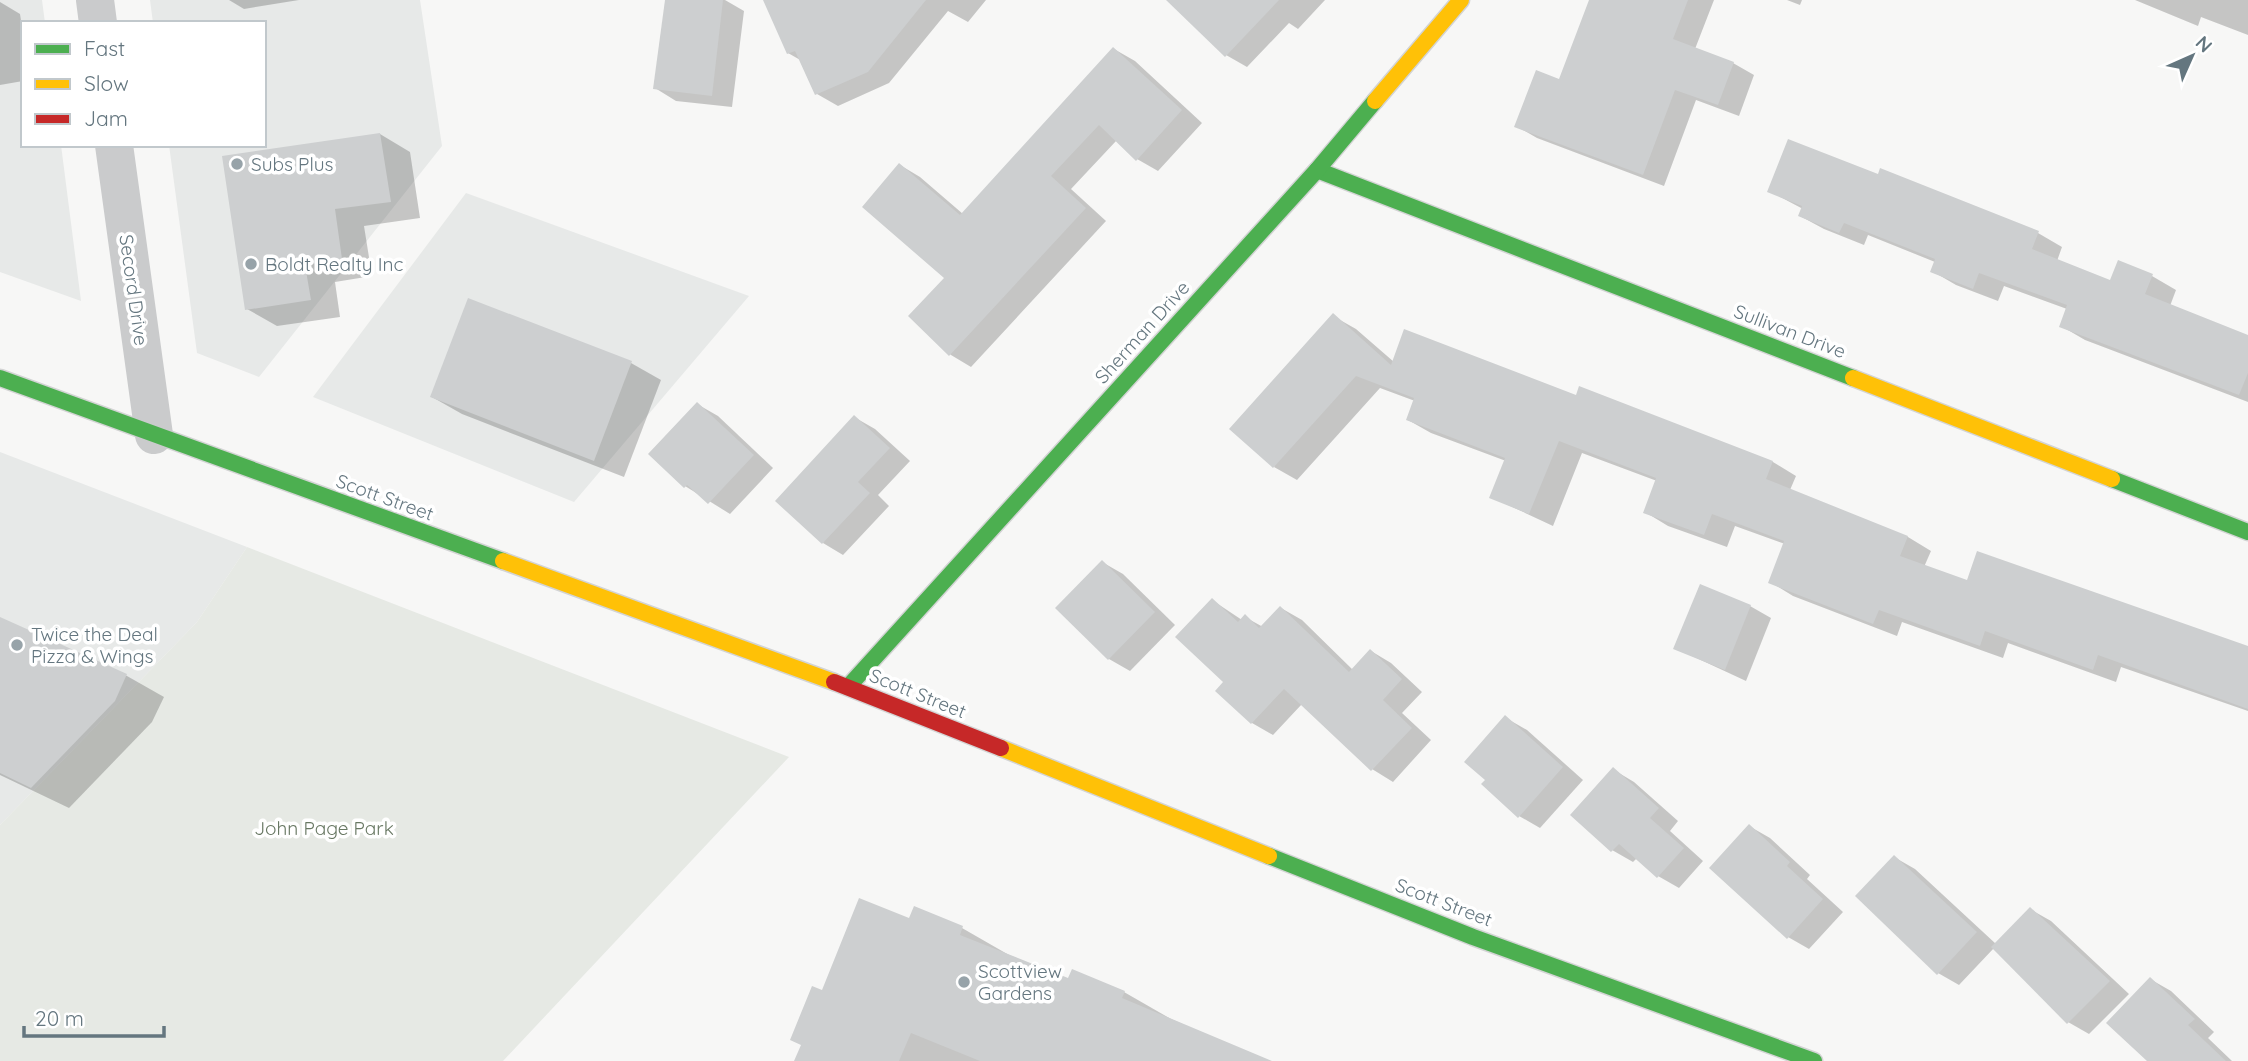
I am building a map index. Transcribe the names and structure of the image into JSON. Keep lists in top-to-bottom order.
{
  "streets": {
    "main road": ["Sullivan Drive", "Sherman Drive", "Scott Street"],
    "street": ["Secord Drive"]
  },
  "crossings": [
    ["Secord Drive", "Scott Street"],
    ["Sullivan Drive", "Sherman Drive"],
    ["Sherman Drive", "Scott Street"]
  ],
  "parks": ["John Page Park"],
  "places": [
    "Subs Plus",
    "Boldt Realty Inc",
    "Twice the Deal Pizza & Wings",
    "Scottview Gardens"
  ],
  "legend": ["Fast", "Slow", "Jam"],
  "scale_bar": "20 m",
  "north": "top right"
}
